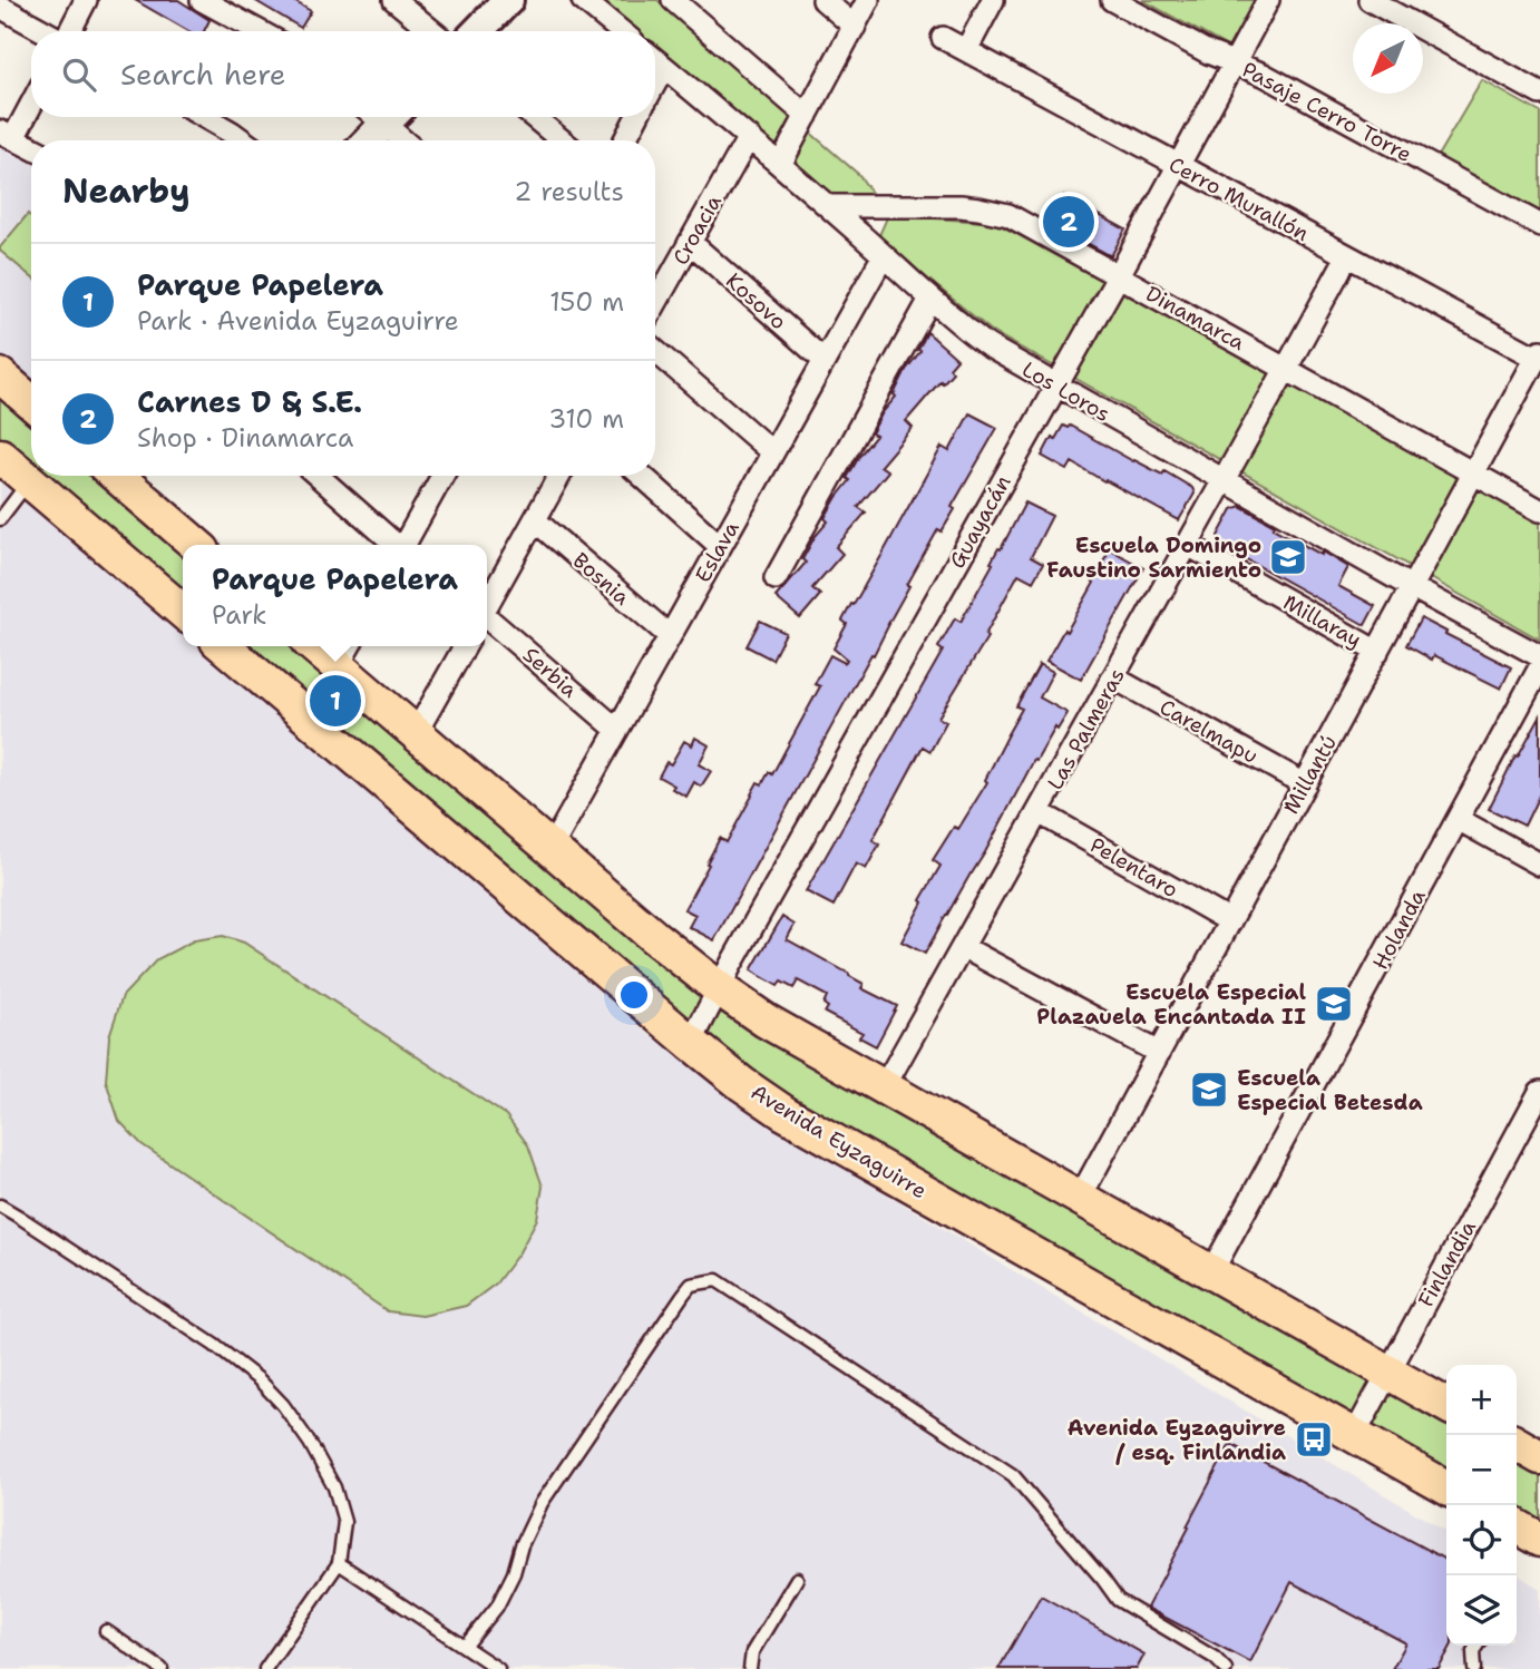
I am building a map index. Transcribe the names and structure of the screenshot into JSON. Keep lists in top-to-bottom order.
{
  "streets": {
    "main road": ["Avenida Eyzaguirre"],
    "street": [
      "Pasaje Cerro Torre",
      "Cerro Murallón",
      "Croacia",
      "Kosovo",
      "Dinamarca",
      "Los Loros",
      "Guayacán",
      "Eslava",
      "Bosnia",
      "Millaray",
      "Serbia",
      "Las Palmeras",
      "Carelmapu",
      "Millantú",
      "Pelentaro",
      "Holanda",
      "Finlandia"
    ]
  },
  "crossings": [
    ["Pasaje Cerro Torre", "Guayacán"],
    ["Cerro Murallón", "Guayacán"],
    ["Cerro Murallón", "Las Palmeras"],
    ["Cerro Murallón", "Millantú"],
    ["Croacia", "Kosovo"],
    ["Croacia", "Los Loros"],
    ["Kosovo", "Eslava"],
    ["Dinamarca", "Los Loros"],
    ["Dinamarca", "Guayacán"],
    ["Dinamarca", "Las Palmeras"],
    ["Dinamarca", "Millantú"],
    ["Los Loros", "Guayacán"],
    ["Los Loros", "Eslava"],
    ["Los Loros", "Las Palmeras"],
    ["Los Loros", "Millantú"],
    ["Guayacán", "Avenida Eyzaguirre"],
    ["Eslava", "Bosnia"],
    ["Eslava", "Serbia"],
    ["Millaray", "Las Palmeras"],
    ["Millaray", "Millantú"],
    ["Las Palmeras", "Carelmapu"],
    ["Las Palmeras", "Pelentaro"],
    ["Carelmapu", "Millantú"],
    ["Millantú", "Pelentaro"],
    ["Avenida Eyzaguirre", "Finlandia"]
  ],
  "places": {
    "school or university": ["Escuela Domingo Faustino Sarmiento", "Escuela Especial Plazauela Encantada II", "Escuela Especial Betesda"],
    "bus stop": ["Avenida Eyzaguirre / esq. Finlandia"]
  },
  "north": "bottom left",
  "page": {
    "search": "Search here",
    "heading": ["Nearby", "2 results"],
    "pins": ["2", "1"],
    "list": [
      {
        "mark": "1",
        "name": "Parque Papelera",
        "note": "Park · Avenida Eyzaguirre",
        "value": "150 m"
      },
      {
        "mark": "2",
        "name": "Carnes D & S.E.",
        "note": "Shop · Dinamarca",
        "value": "310 m"
      }
    ],
    "popup": ["Parque Papelera", "Park"],
    "map_buttons": ["+", "−"]
  }
}
